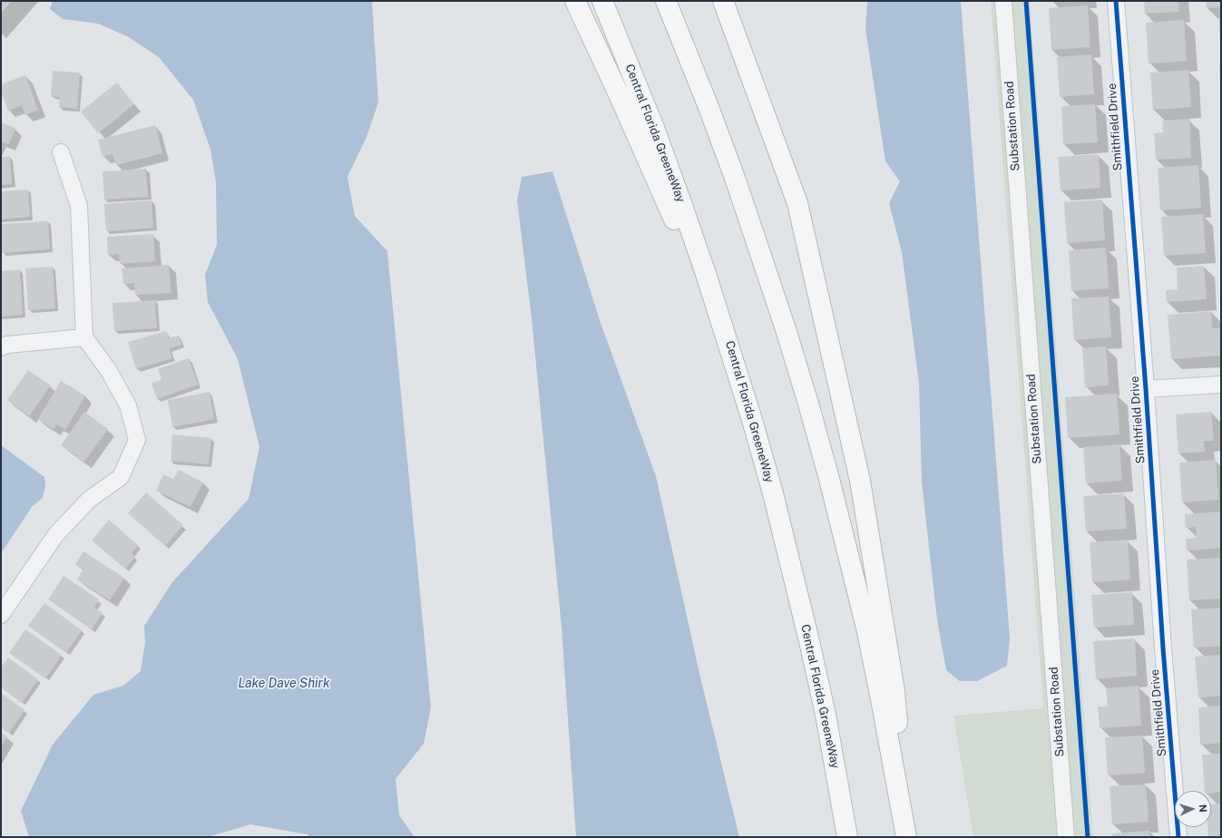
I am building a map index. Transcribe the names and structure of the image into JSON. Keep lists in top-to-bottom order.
{
  "streets": {
    "highway": ["Central Florida GreeneWay"],
    "street": ["Substation Road", "Smithfield Drive"]
  },
  "water": ["Lake Dave Shirk"],
  "north": "right"
}
